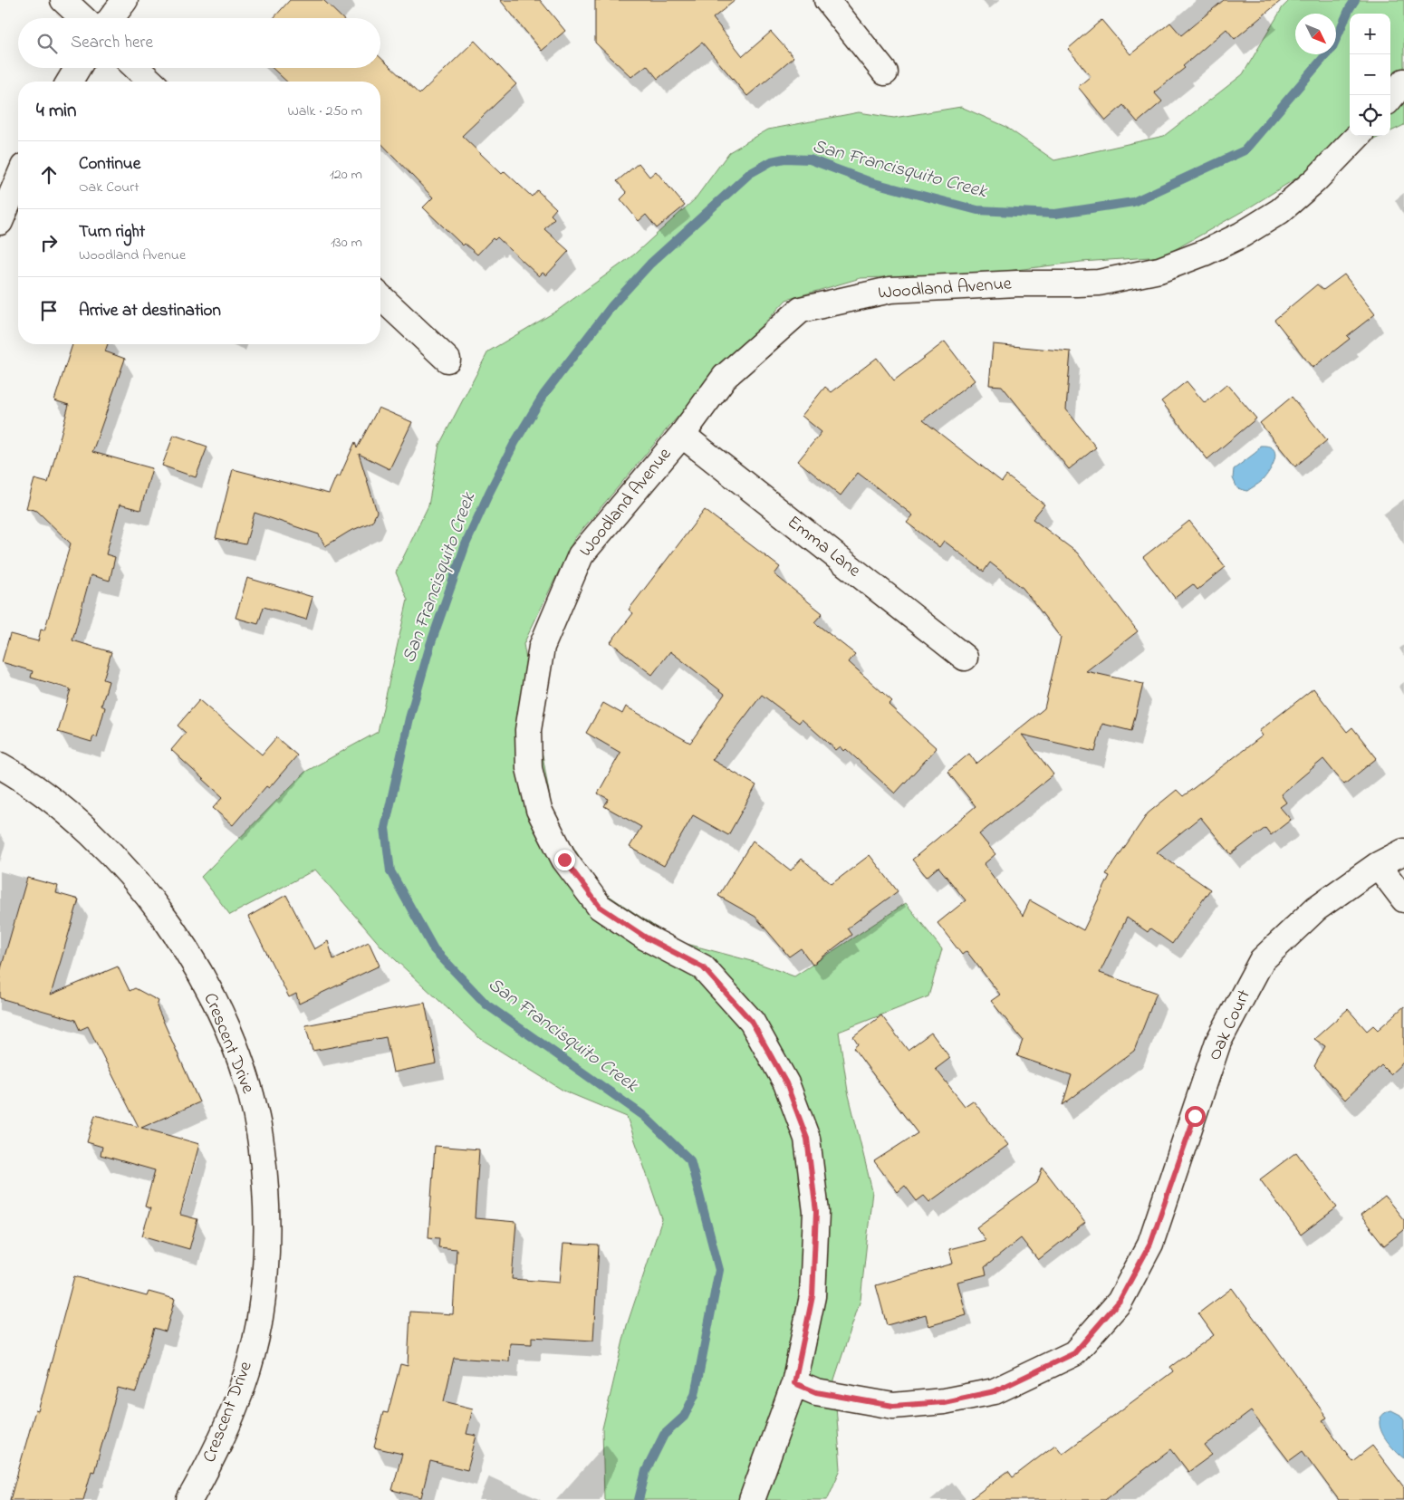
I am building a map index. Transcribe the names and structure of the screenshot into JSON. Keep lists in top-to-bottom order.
{
  "streets": {
    "street": [
      "Woodland Avenue",
      "Emma Lane",
      "Oak Court",
      "Crescent Drive"
    ]
  },
  "crossings": [
    ["Woodland Avenue", "Emma Lane"],
    ["Woodland Avenue", "Oak Court"]
  ],
  "water": ["San Francisquito Creek"],
  "north": "bottom right",
  "page": {
    "map_buttons": ["+", "−"],
    "search": "Search here",
    "heading": ["4 min", "Walk · 250 m"],
    "list": [
      ["Continue", "Oak Court", "120 m"],
      ["Turn right", "Woodland Avenue", "130 m"],
      "Arrive at destination"
    ]
  }
}
